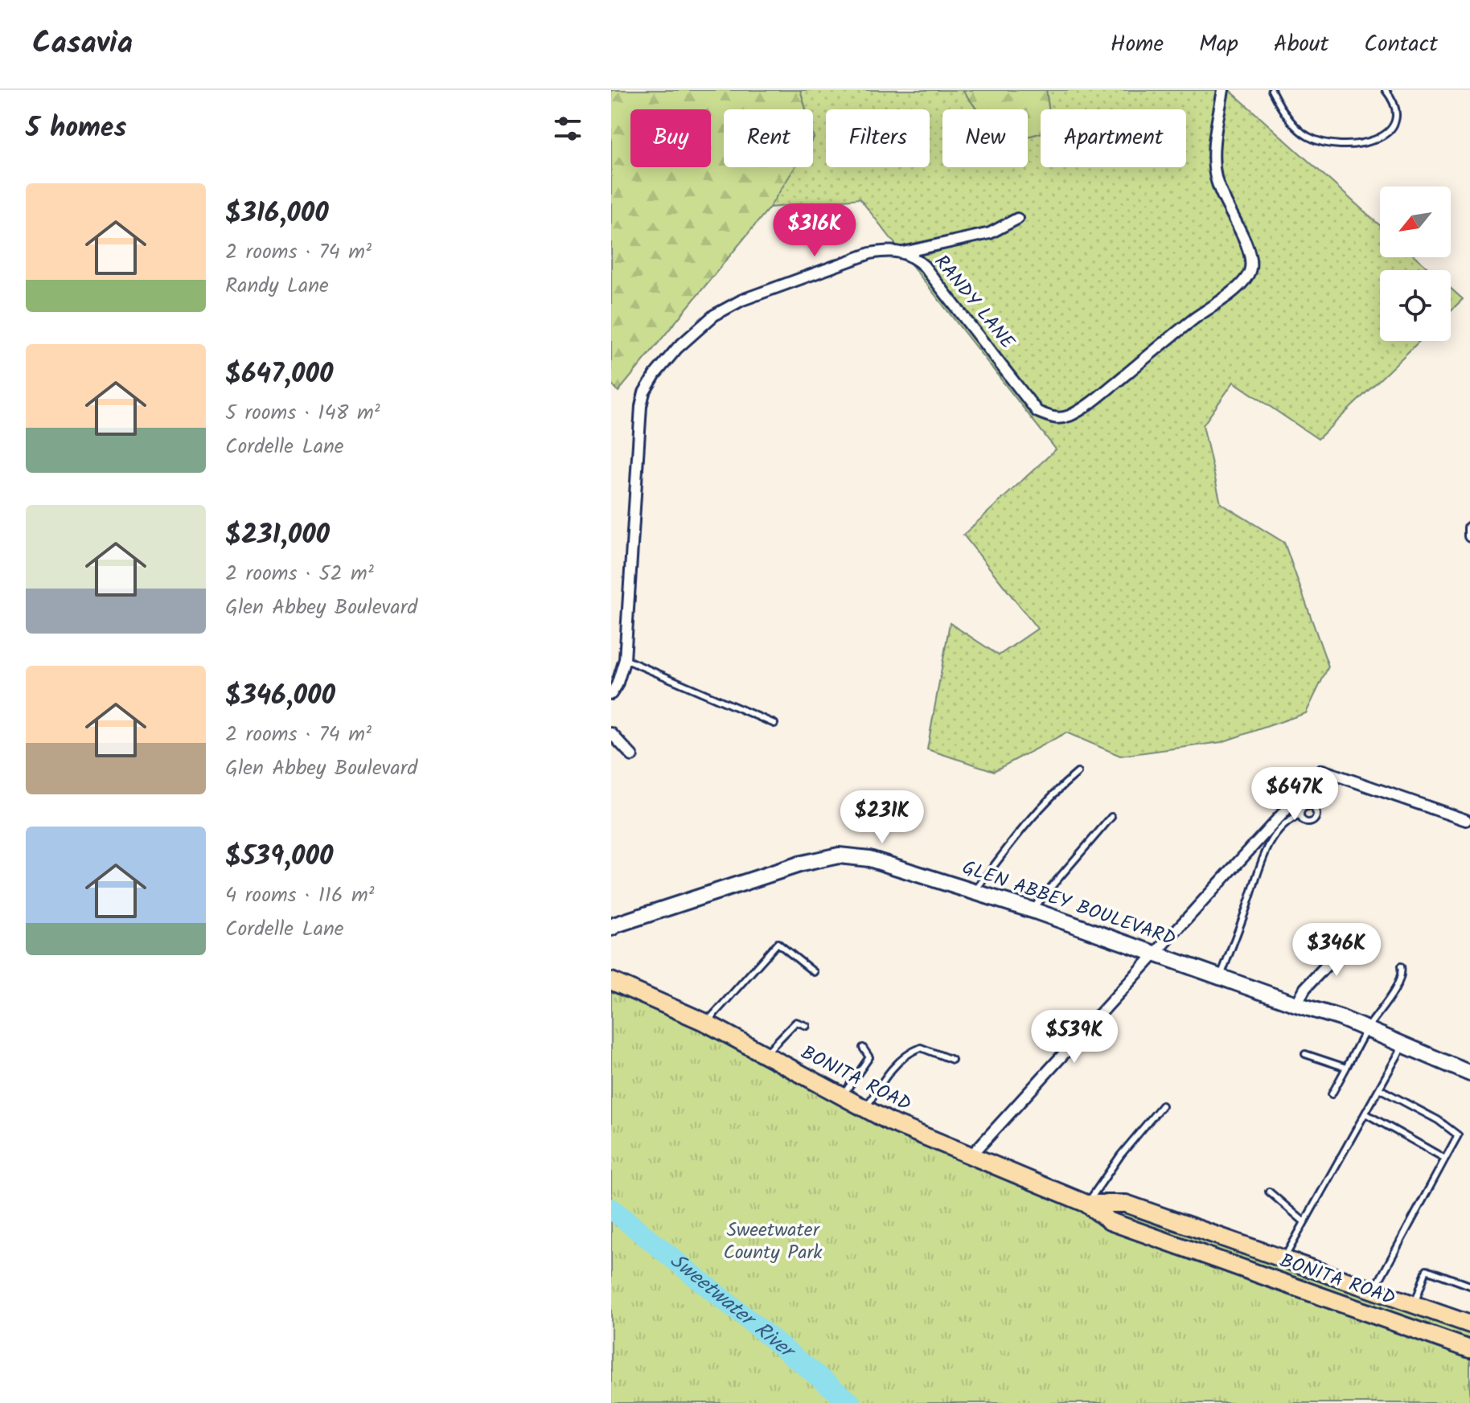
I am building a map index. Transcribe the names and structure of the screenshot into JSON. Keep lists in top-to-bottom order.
{
  "streets": {
    "main road": ["BONITA ROAD"],
    "street": ["RANDY LANE", "GLEN ABBEY BOULEVARD"]
  },
  "water": ["Sweetwater River"],
  "parks": ["Sweetwater County Park"],
  "north": "bottom left",
  "page": {
    "header": "Casavia",
    "nav": [
      "Home",
      "Map",
      "About",
      "Contact"
    ],
    "heading": "5 homes",
    "chip": [
      "Buy",
      "Rent",
      "Filters",
      "New",
      "Apartment"
    ],
    "list": [
      {
        "name": "$316,000",
        "note": "2 rooms · 74 m² · Randy Lane"
      },
      {
        "name": "$647,000",
        "note": "5 rooms · 148 m² · Cordelle Lane"
      },
      {
        "name": "$231,000",
        "note": "2 rooms · 52 m² · Glen Abbey Boulevard"
      },
      {
        "name": "$346,000",
        "note": "2 rooms · 74 m² · Glen Abbey Boulevard"
      },
      {
        "name": "$539,000",
        "note": "4 rooms · 116 m² · Cordelle Lane"
      }
    ],
    "price": [
      "$316K",
      "$647K",
      "$231K",
      "$346K",
      "$539K"
    ]
  }
}
